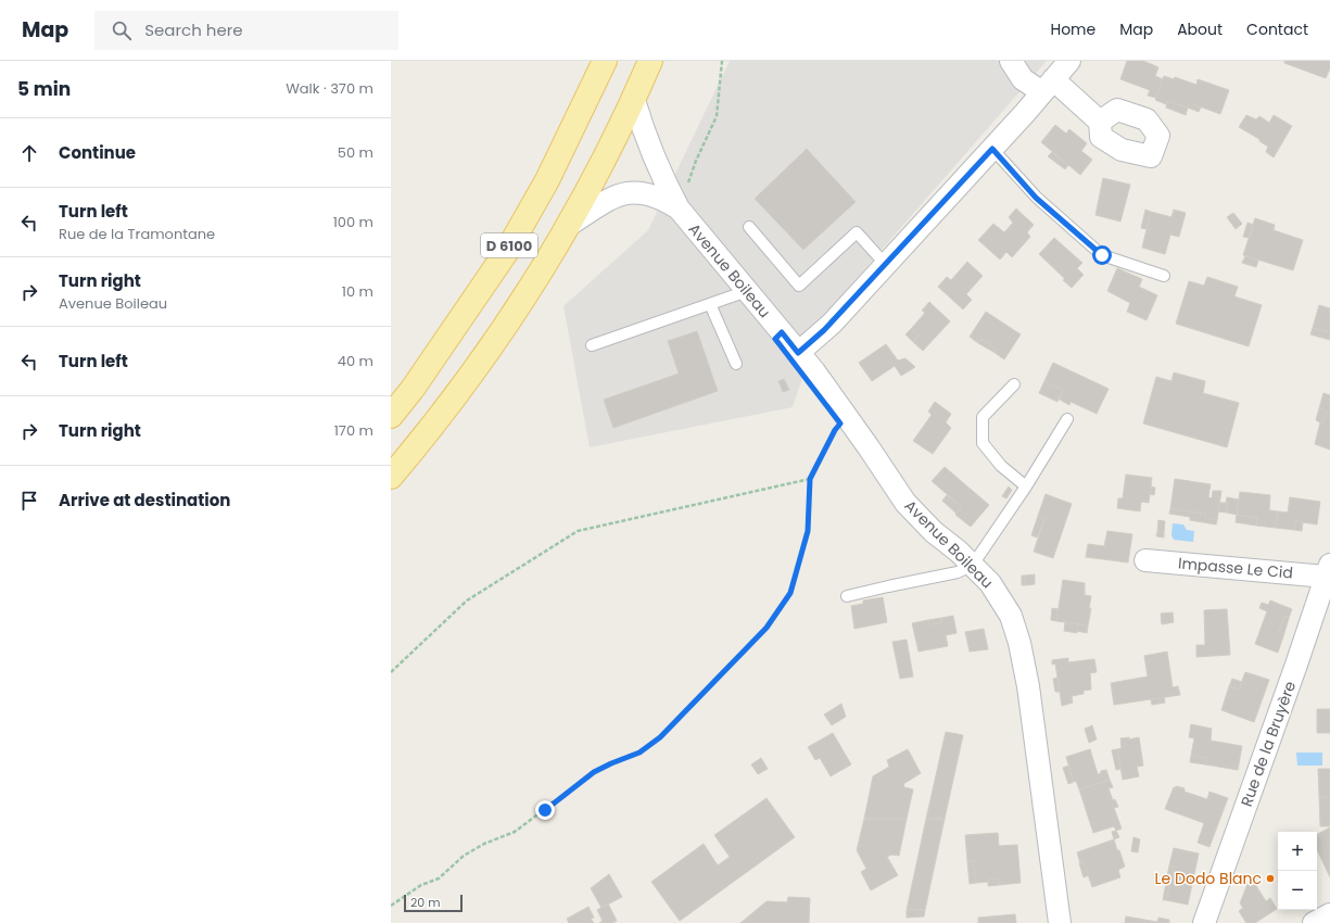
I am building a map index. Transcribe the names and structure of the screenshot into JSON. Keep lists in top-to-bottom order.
{
  "streets": {
    "main road": ["D 6100"],
    "street": ["Avenue Boileau", "Impasse Le Cid", "Rue de la Bruyère"]
  },
  "crossings": [
    ["D 6100", "Avenue Boileau"],
    ["Impasse Le Cid", "Rue de la Bruyère"]
  ],
  "places": ["Le Dodo Blanc"],
  "scale_bar": "20 m",
  "page": {
    "header": "Map",
    "search": "Search here",
    "nav": [
      "Home",
      "Map",
      "About",
      "Contact"
    ],
    "heading": ["5 min", "Walk · 370 m"],
    "list": [
      ["Continue", "50 m"],
      ["Turn left", "Rue de la Tramontane", "100 m"],
      ["Turn right", "Avenue Boileau", "10 m"],
      ["Turn left", "40 m"],
      ["Turn right", "170 m"],
      "Arrive at destination"
    ],
    "map_buttons": ["+", "−"],
    "scale": "20 m"
  }
}
